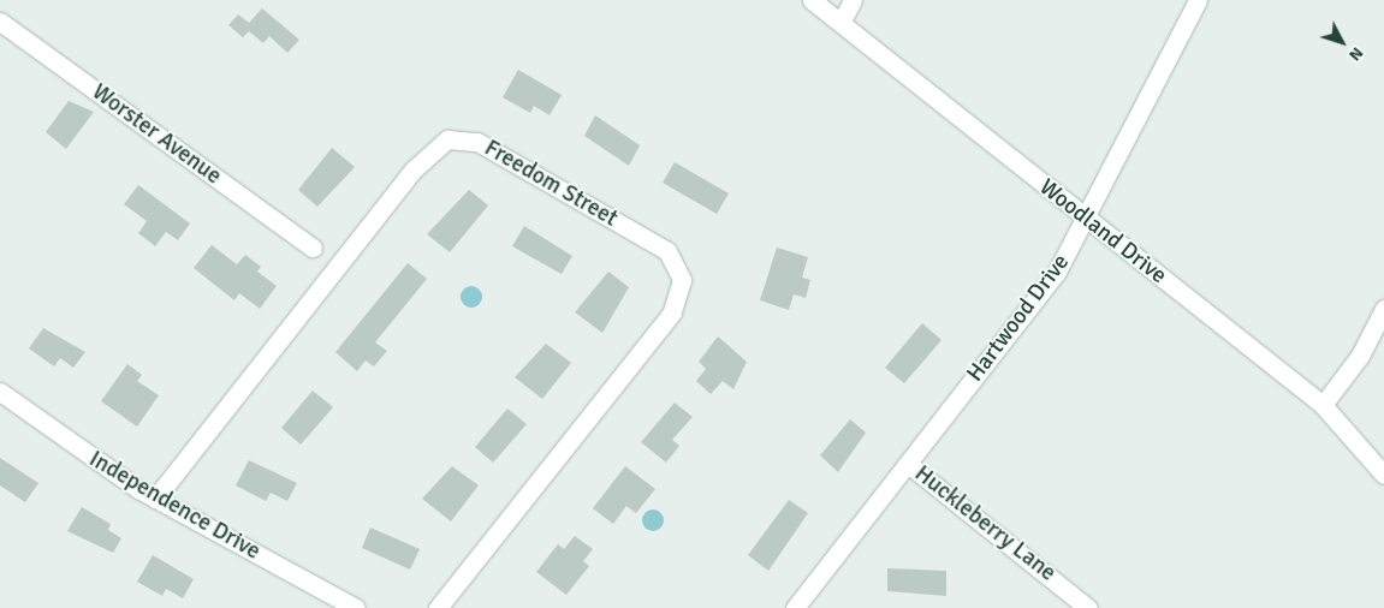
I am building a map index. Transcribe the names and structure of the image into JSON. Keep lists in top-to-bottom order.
{
  "streets": {
    "street": [
      "Worster Avenue",
      "Freedom Street",
      "Woodland Drive",
      "Hartwood Drive",
      "Independence Drive",
      "Huckleberry Lane"
    ]
  },
  "crossings": [
    ["Freedom Street", "Independence Drive"],
    ["Woodland Drive", "Hartwood Drive"],
    ["Hartwood Drive", "Huckleberry Lane"]
  ],
  "north": "bottom right"
}
